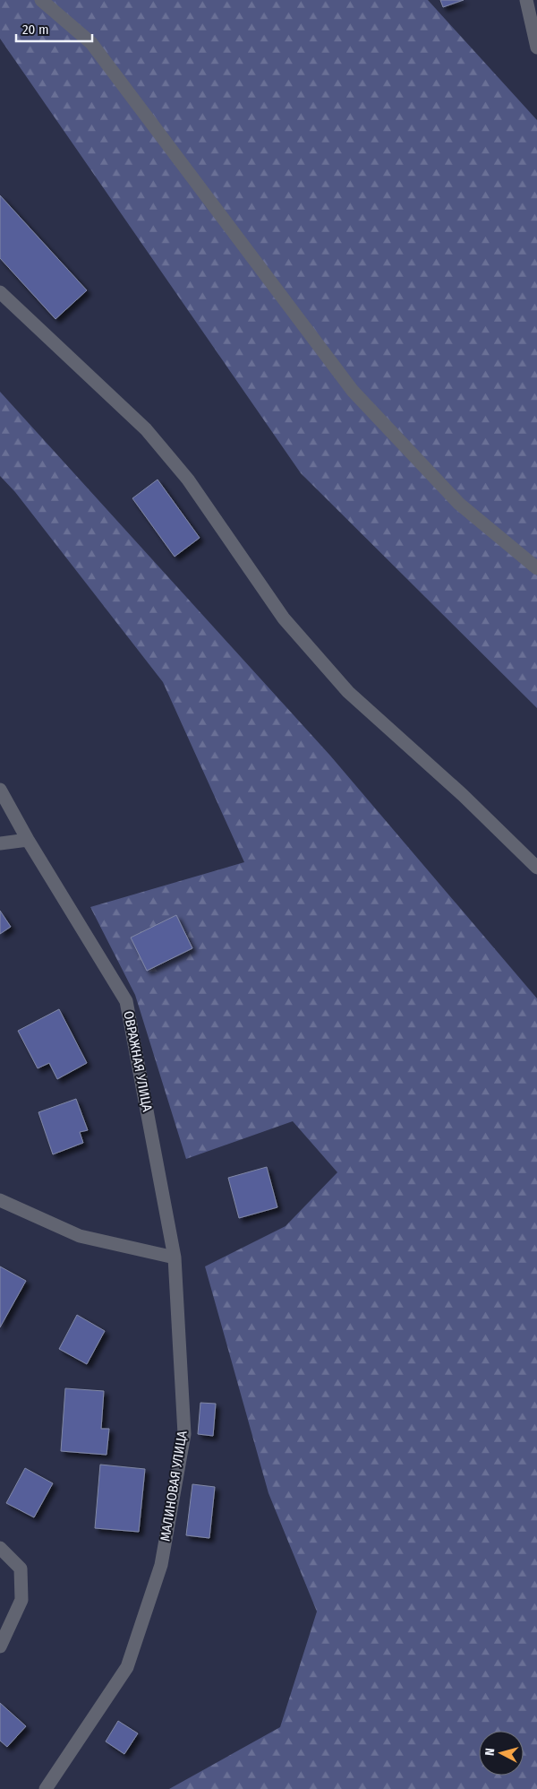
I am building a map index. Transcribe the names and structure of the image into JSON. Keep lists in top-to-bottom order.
{
  "streets": {
    "street": ["ОВРАЖНАЯ УЛИЦА", "МАЛИНОВАЯ УЛИЦА"]
  },
  "crossings": [
    ["ОВРАЖНАЯ УЛИЦА", "МАЛИНОВАЯ УЛИЦА"]
  ],
  "scale_bar": "20 m",
  "north": "left"
}
